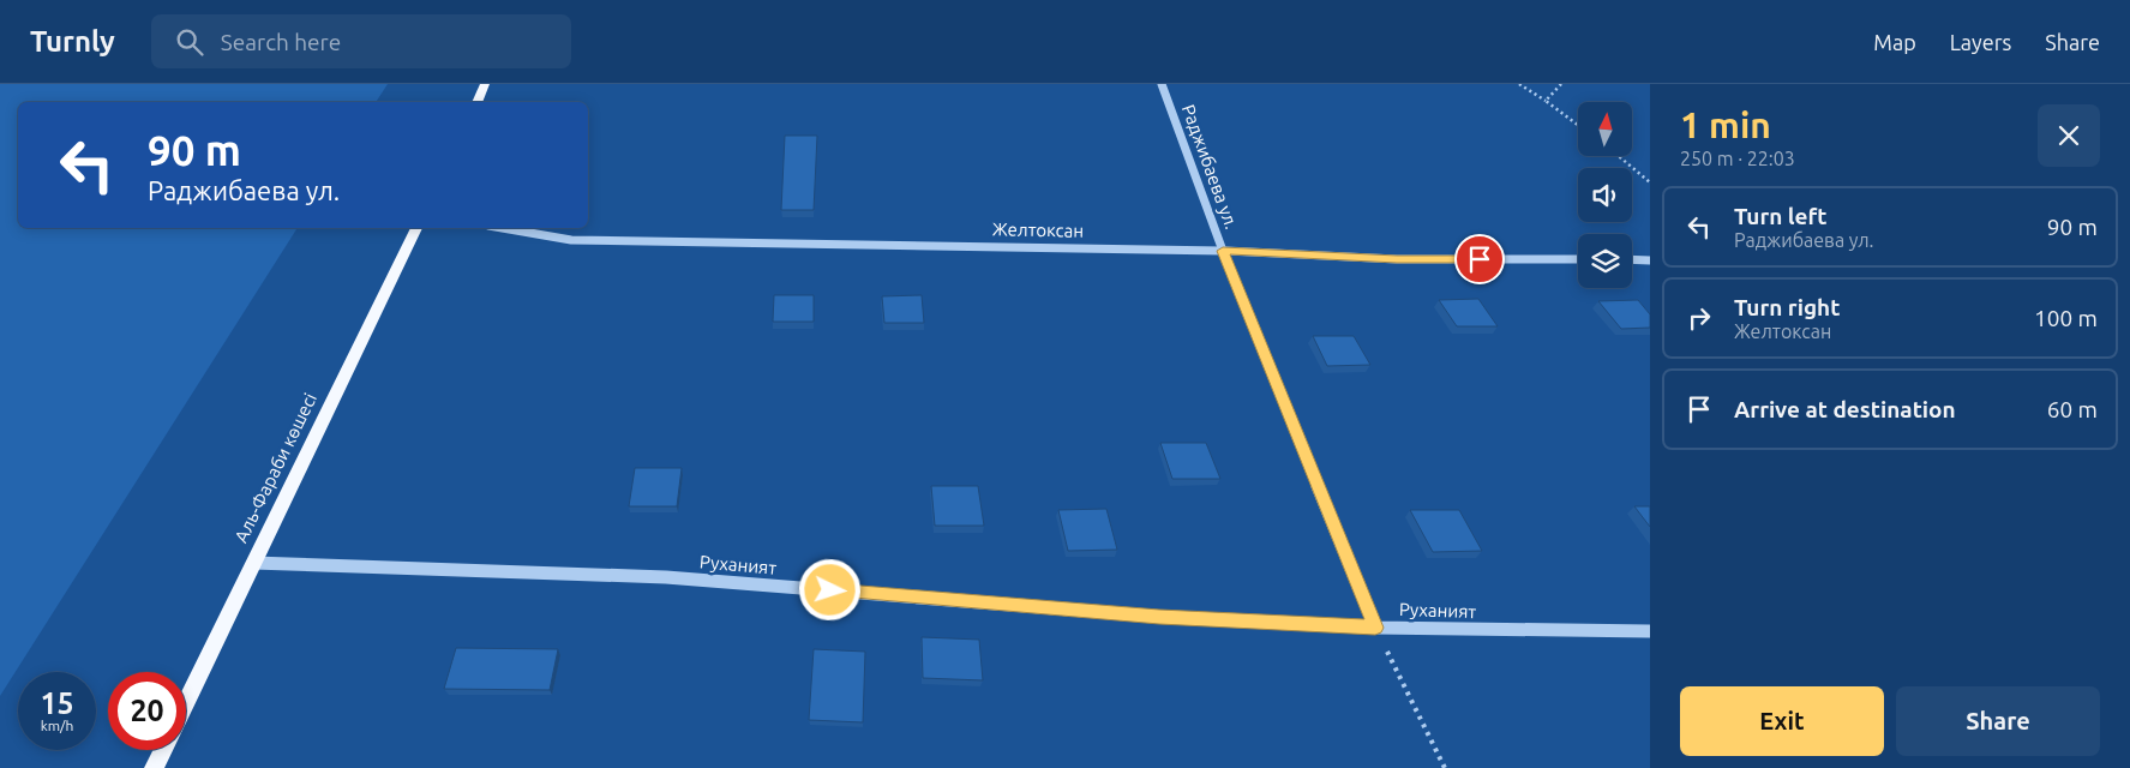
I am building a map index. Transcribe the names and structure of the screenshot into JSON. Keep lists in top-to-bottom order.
{
  "streets": {
    "main road": ["Аль-Фараби көшесі"],
    "lane": ["Раджибаева ул.", "Желтоксан", "Руханият"]
  },
  "crossings": [
    ["Раджибаева ул.", "Желтоксан"],
    ["Раджибаева ул.", "Руханият"],
    ["Аль-Фараби көшесі", "Руханият"]
  ],
  "north": "top",
  "page": {
    "header": "Turnly",
    "search": "Search here",
    "nav": ["Map", "Layers", "Share"],
    "heading": ["1 min", "250 m · 22:03"],
    "turn": ["90 m", "Раджибаева ул."],
    "list": [
      {
        "name": "Turn left",
        "note": "Раджибаева ул.",
        "value": "90 m"
      },
      {
        "name": "Turn right",
        "note": "Желтоксан",
        "value": "100 m"
      },
      {
        "name": "Arrive at destination",
        "value": "60 m"
      }
    ],
    "speed": "15 km/h",
    "limit": "20",
    "buttons": ["Exit", "Share"]
  }
}
